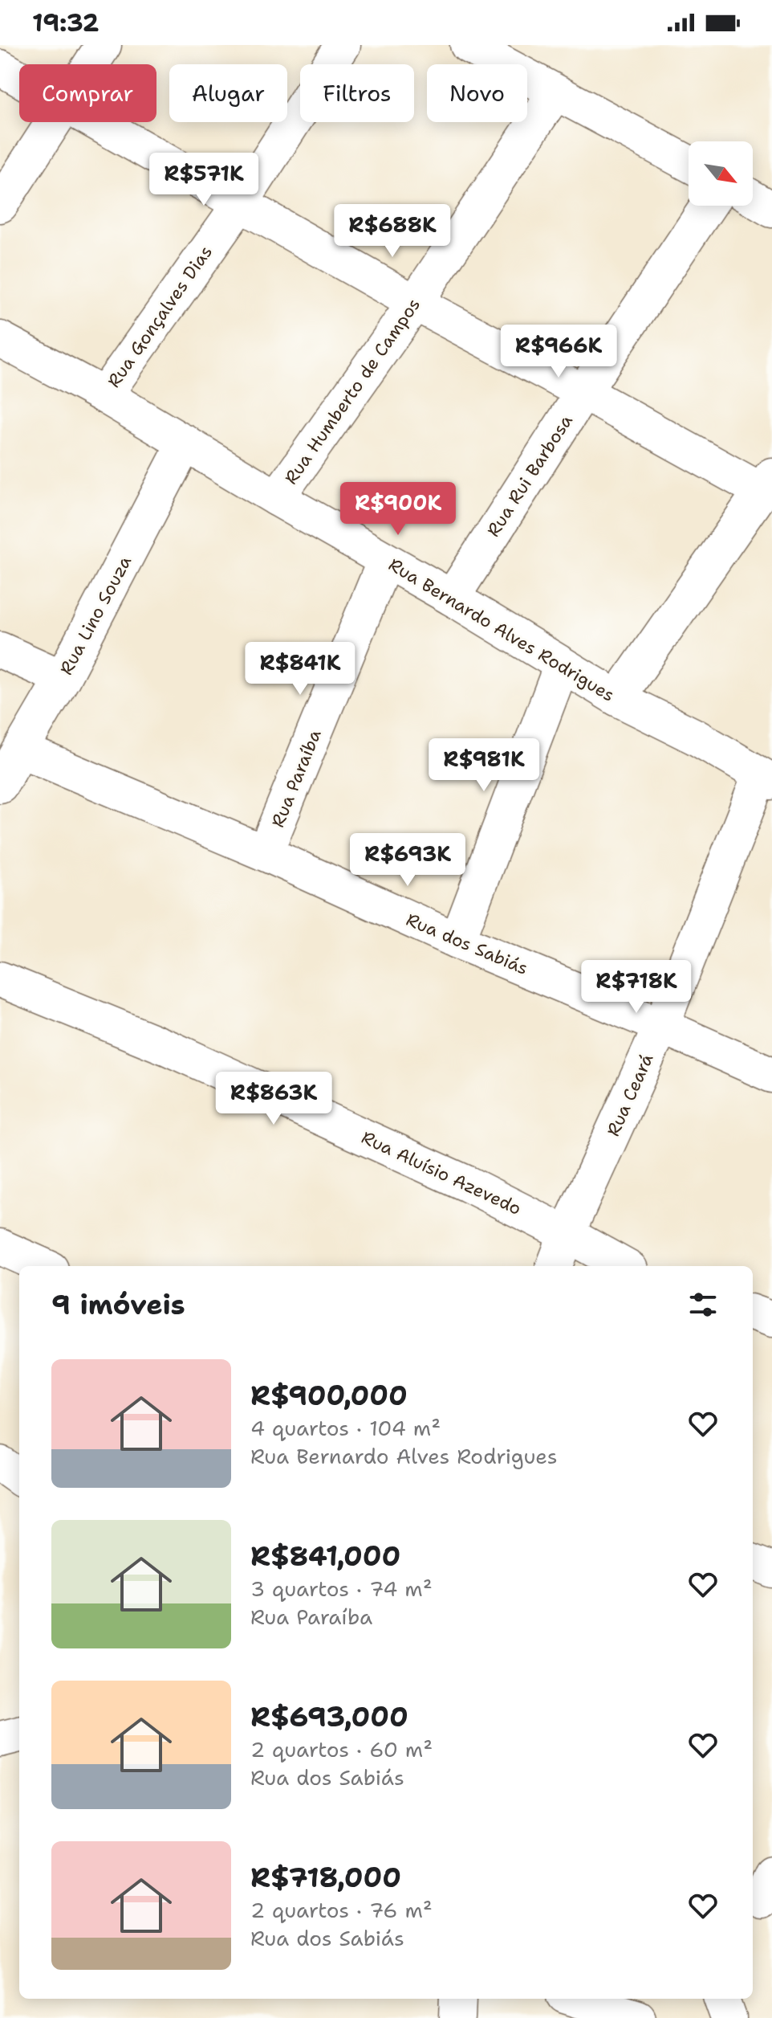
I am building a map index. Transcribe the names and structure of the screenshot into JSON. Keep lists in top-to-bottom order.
{
  "streets": {
    "street": [
      "Rua Gonçalves Dias",
      "Rua Humberto de Campos",
      "Rua Rui Barbosa",
      "Rua Lino Souza",
      "Rua Bernardo Alves Rodrigues",
      "Rua Paraíba",
      "Rua dos Sabiás",
      "Rua Ceará",
      "Rua Aluísio Azevedo"
    ]
  },
  "crossings": [
    ["Rua Gonçalves Dias", "Rua Bernardo Alves Rodrigues"],
    ["Rua Humberto de Campos", "Rua Bernardo Alves Rodrigues"],
    ["Rua Rui Barbosa", "Rua Bernardo Alves Rodrigues"],
    ["Rua Lino Souza", "Rua Bernardo Alves Rodrigues"],
    ["Rua Lino Souza", "Rua dos Sabiás"],
    ["Rua Bernardo Alves Rodrigues", "Rua Paraíba"],
    ["Rua Bernardo Alves Rodrigues", "Rua Ceará"],
    ["Rua Paraíba", "Rua dos Sabiás"],
    ["Rua dos Sabiás", "Rua Ceará"],
    ["Rua Ceará", "Rua Aluísio Azevedo"]
  ],
  "north": "bottom right",
  "page": {
    "status": "19:32",
    "chip": [
      "Comprar",
      "Alugar",
      "Filtros",
      "Novo"
    ],
    "price": [
      "R$571K",
      "R$688K",
      "R$966K",
      "R$900K",
      "R$841K",
      "R$981K",
      "R$693K",
      "R$718K",
      "R$863K"
    ],
    "heading": "9 imóveis",
    "list": [
      {
        "name": "R$900,000",
        "note": "4 quartos · 104 m² · Rua Bernardo Alves Rodrigues"
      },
      {
        "name": "R$841,000",
        "note": "3 quartos · 74 m² · Rua Paraíba"
      },
      {
        "name": "R$693,000",
        "note": "2 quartos · 60 m² · Rua dos Sabiás"
      },
      {
        "name": "R$718,000",
        "note": "2 quartos · 76 m² · Rua dos Sabiás"
      }
    ]
  }
}
